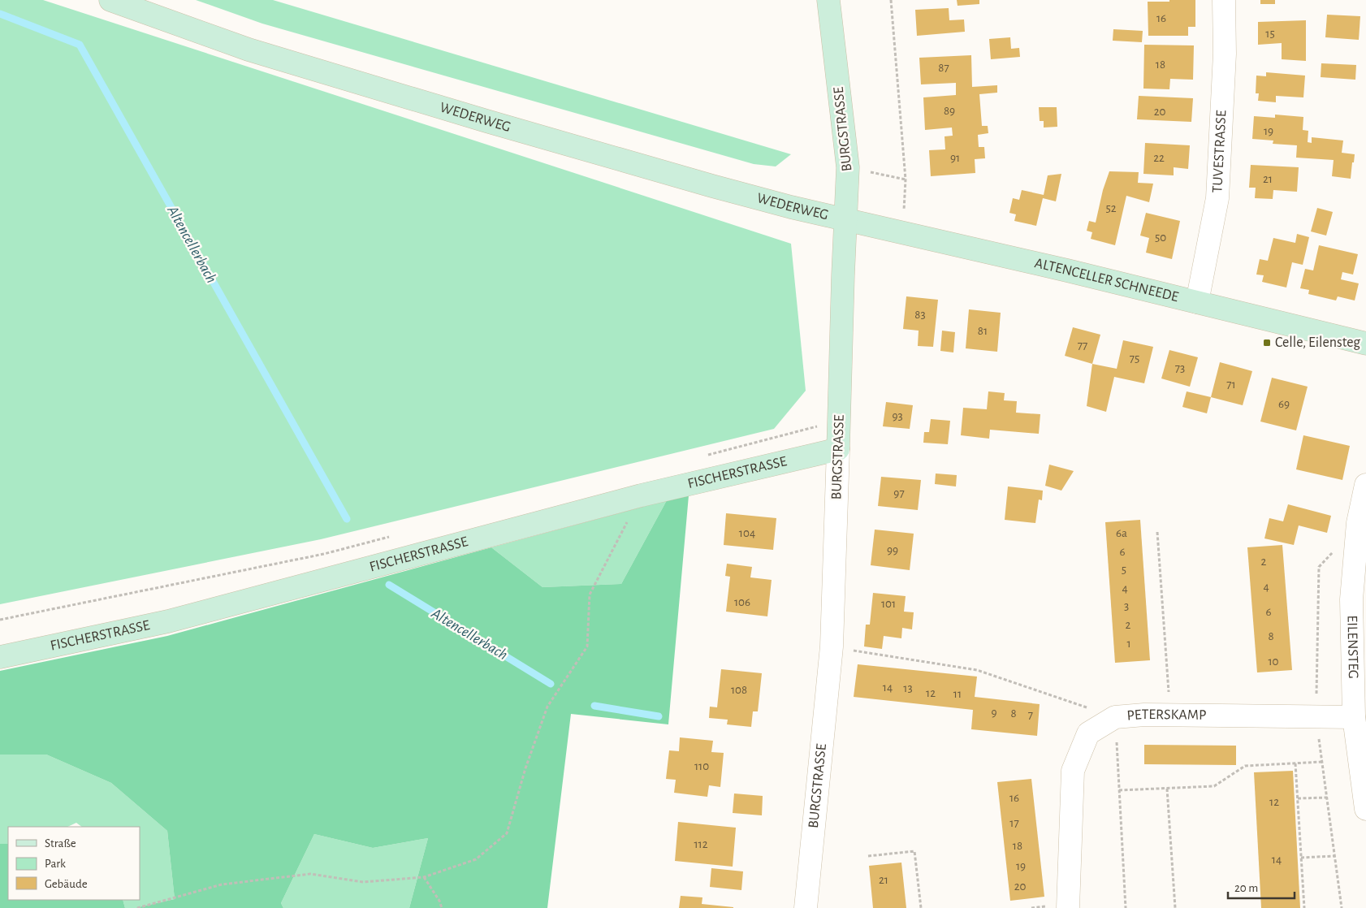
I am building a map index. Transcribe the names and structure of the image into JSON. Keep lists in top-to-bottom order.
{
  "streets": {
    "street": [
      "WEDERWEG",
      "BURGSTRASSE",
      "TUVESTRASSE",
      "ALTENCELLER SCHNEEDE",
      "FISCHERSTRASSE",
      "EILENSTEG",
      "PETERSKAMP"
    ]
  },
  "crossings": [
    ["WEDERWEG", "BURGSTRASSE"],
    ["WEDERWEG", "ALTENCELLER SCHNEEDE"],
    ["BURGSTRASSE", "ALTENCELLER SCHNEEDE"],
    ["BURGSTRASSE", "FISCHERSTRASSE"],
    ["TUVESTRASSE", "ALTENCELLER SCHNEEDE"],
    ["EILENSTEG", "PETERSKAMP"]
  ],
  "water": ["Altencellerbach"],
  "places": {
    "transit": ["Celle, Eilensteg"]
  },
  "house_numbers": [
    "16",
    "15",
    "18",
    "87",
    "89",
    "20",
    "19",
    "91",
    "22",
    "21",
    "52",
    "50",
    "83",
    "81",
    "77",
    "75",
    "73",
    "71",
    "69",
    "93",
    "97",
    "104",
    "6a",
    "99",
    "6",
    "2",
    "5",
    "4",
    "4",
    "106",
    "101",
    "3",
    "6",
    "2",
    "8",
    "1",
    "10",
    "14",
    "13",
    "108",
    "12",
    "11",
    "9",
    "8",
    "7",
    "110",
    "16",
    "12",
    "17",
    "112",
    "18",
    "14",
    "19",
    "21",
    "20"
  ],
  "legend": ["Straße", "Park", "Gebäude"],
  "scale_bar": "20 m"
}
